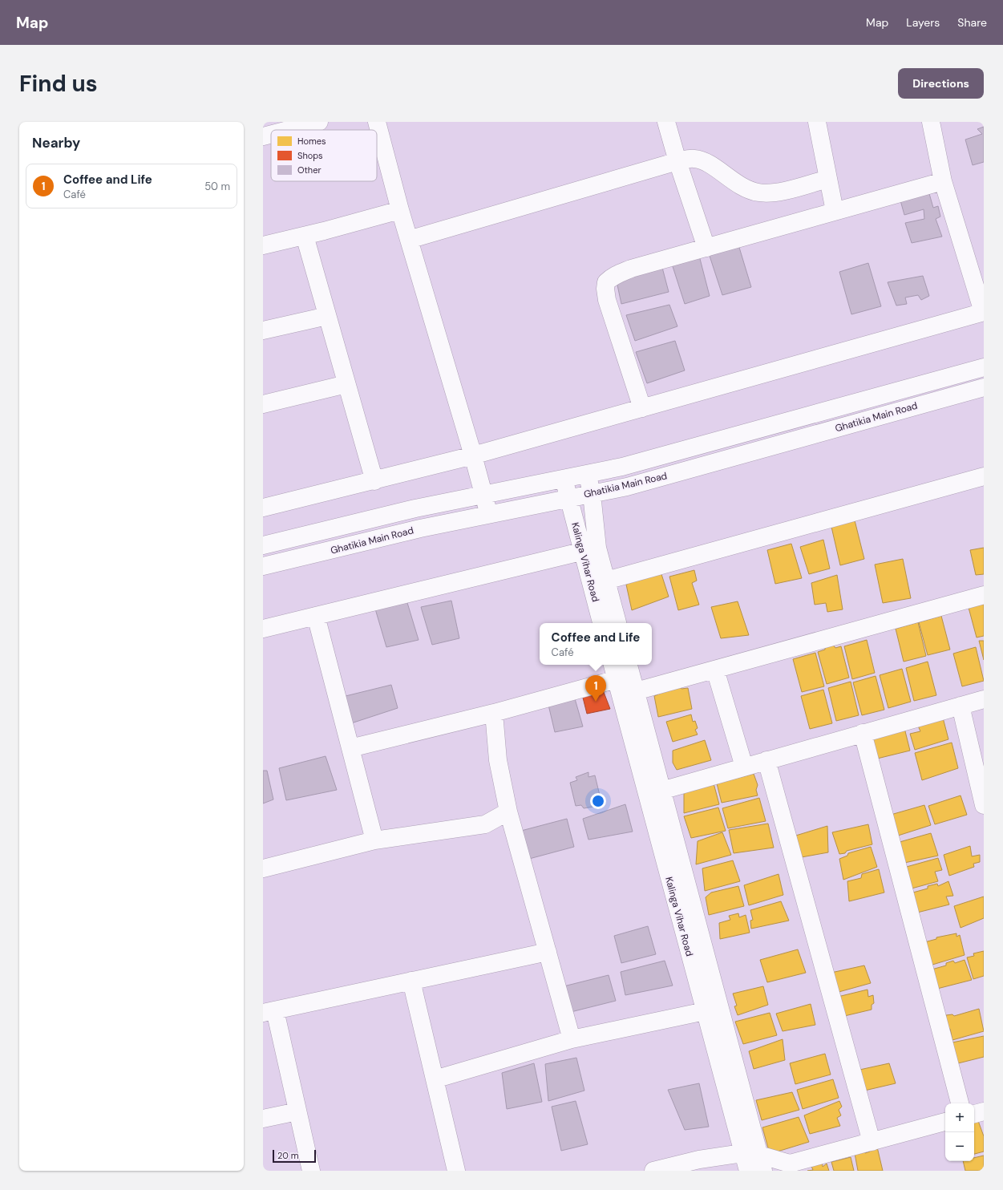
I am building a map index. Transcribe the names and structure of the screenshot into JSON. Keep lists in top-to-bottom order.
{
  "streets": {
    "street": ["Ghatikia Main Road", "Kalinga Vihar Road"]
  },
  "crossings": [
    ["Ghatikia Main Road", "Kalinga Vihar Road"]
  ],
  "legend": ["Homes", "Shops", "Other"],
  "scale_bar": "20 m",
  "page": {
    "header": "Map",
    "nav": ["Map", "Layers", "Share"],
    "buttons": "Directions",
    "title": "Find us",
    "heading": "Nearby",
    "list": [
      {
        "mark": "1",
        "name": "Coffee and Life",
        "note": "Café",
        "value": "50 m"
      }
    ],
    "popup": ["Coffee and Life", "Café"],
    "pins": "1",
    "map_buttons": ["+", "−"],
    "scale": "20 m"
  }
}
